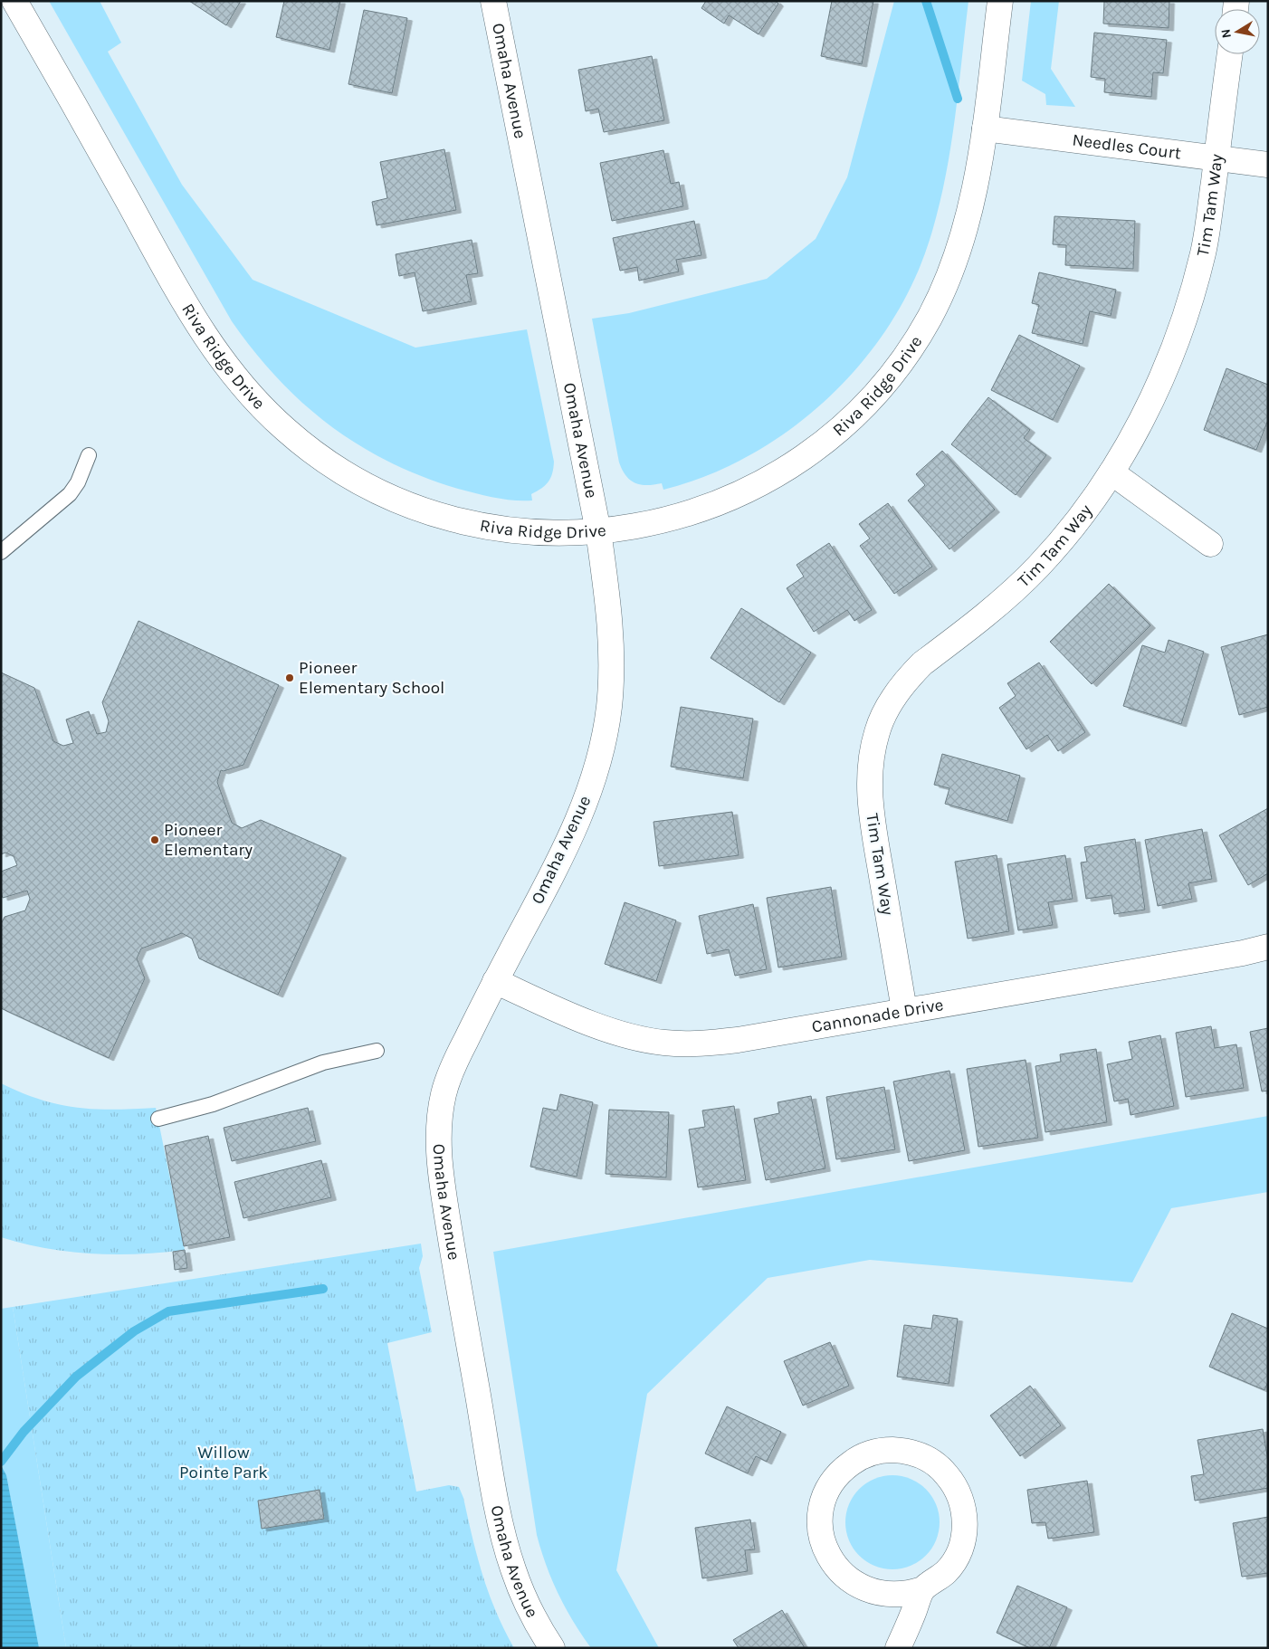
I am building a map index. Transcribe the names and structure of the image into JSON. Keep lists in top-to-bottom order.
{
  "streets": {
    "street": [
      "Omaha Avenue",
      "Needles Court",
      "Tim Tam Way",
      "Riva Ridge Drive",
      "Cannonade Drive"
    ]
  },
  "crossings": [
    ["Omaha Avenue", "Riva Ridge Drive"],
    ["Omaha Avenue", "Cannonade Drive"],
    ["Needles Court", "Tim Tam Way"],
    ["Needles Court", "Riva Ridge Drive"],
    ["Tim Tam Way", "Cannonade Drive"]
  ],
  "parks": ["Willow Pointe Park"],
  "places": ["Pioneer Elementary School", "Pioneer Elementary"],
  "north": "left"
}
